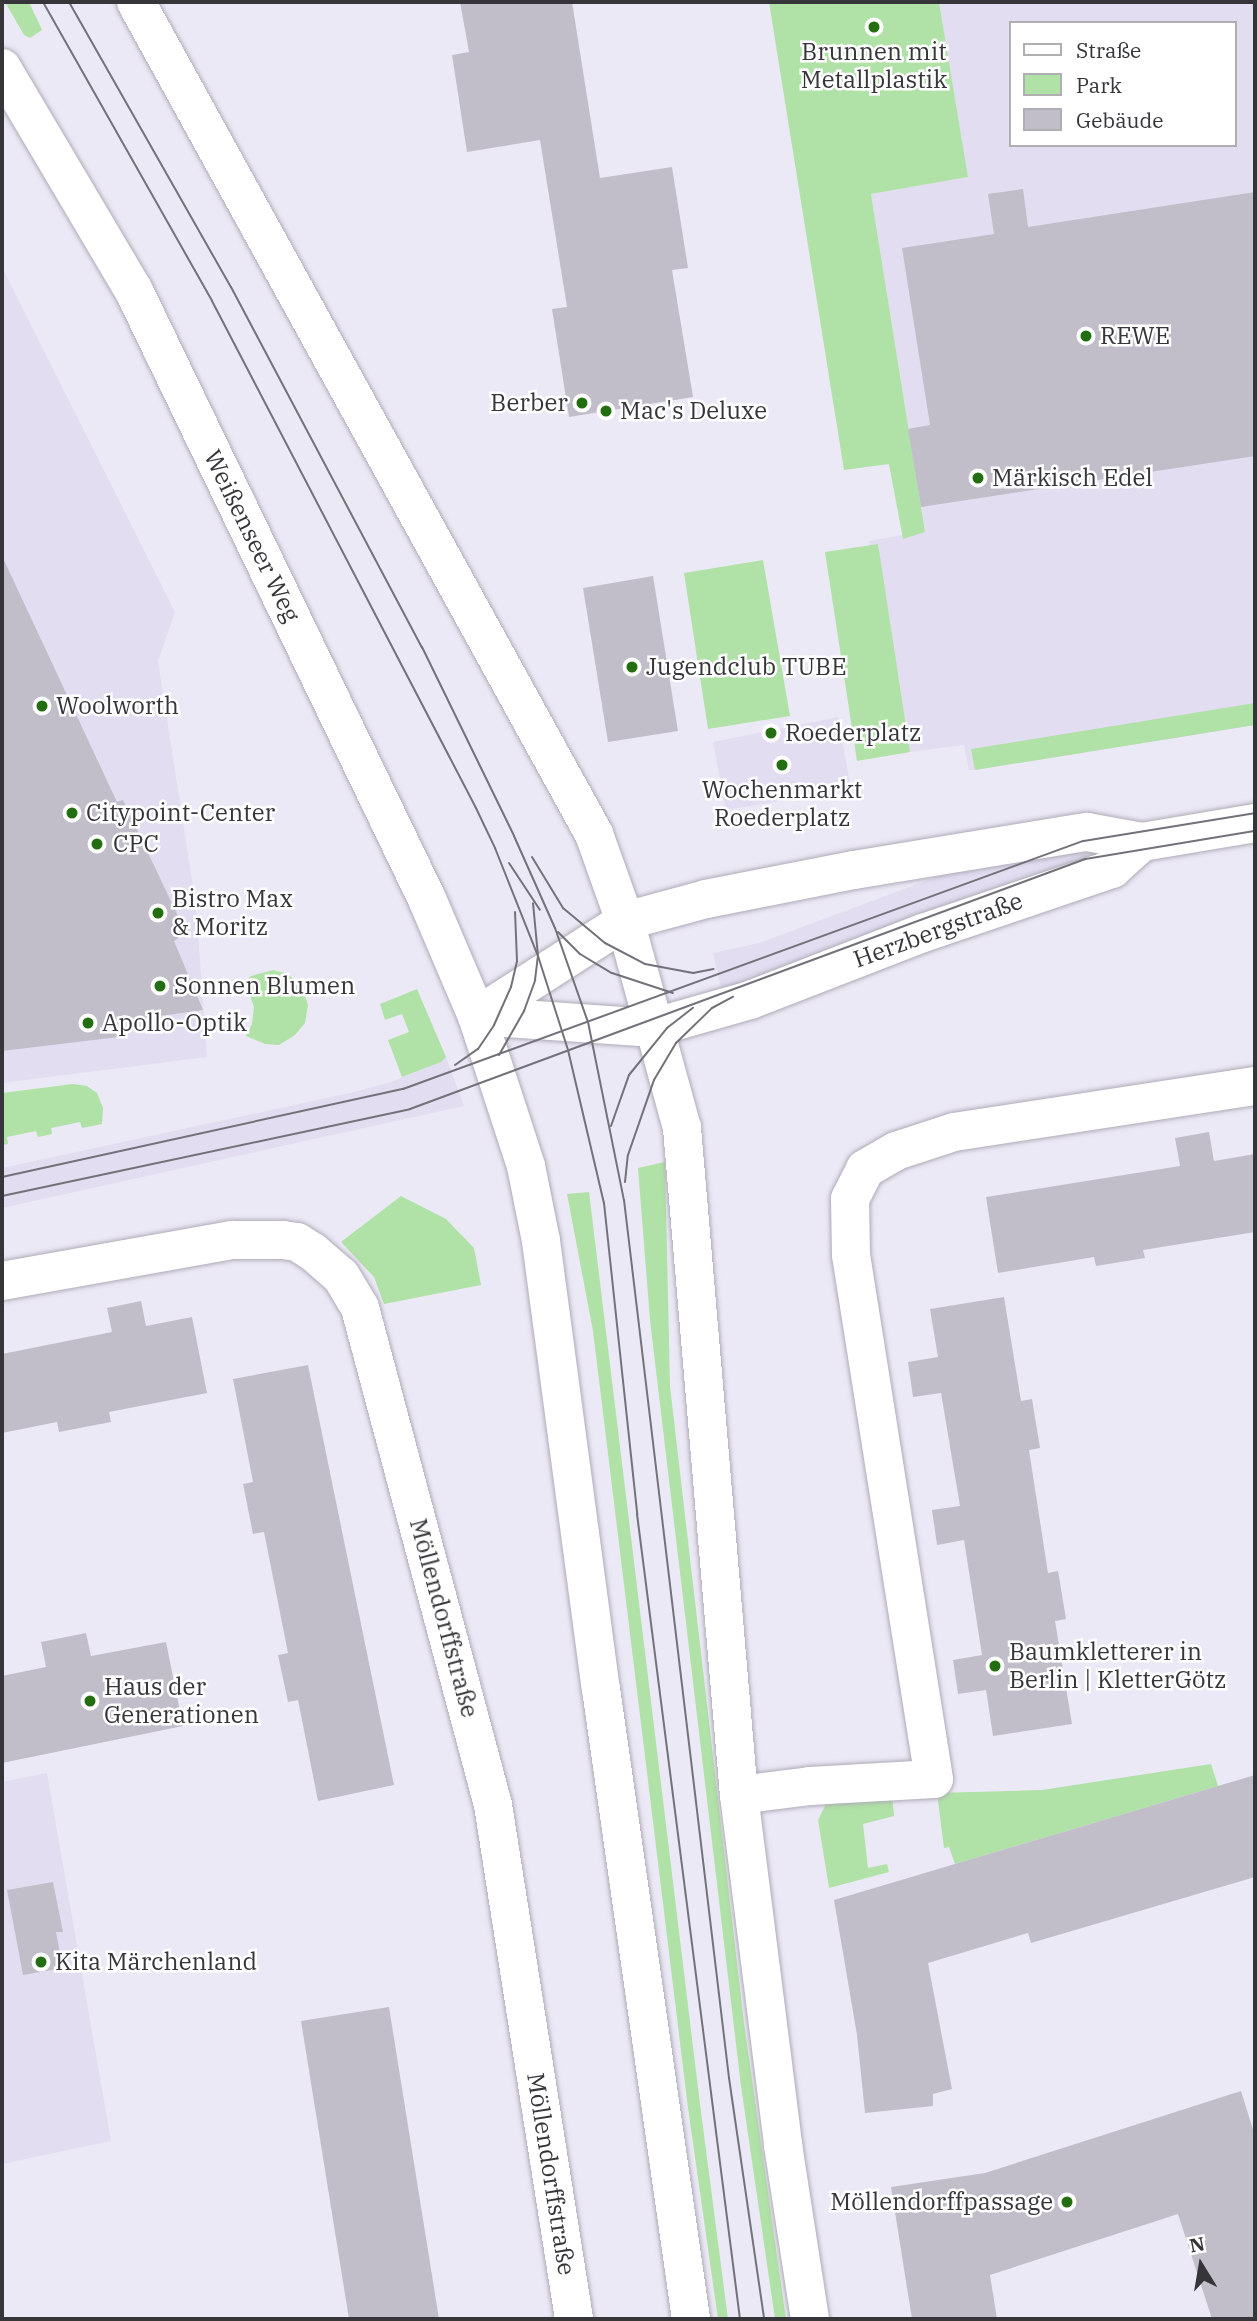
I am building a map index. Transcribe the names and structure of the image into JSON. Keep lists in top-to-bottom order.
{
  "streets": {
    "main road": ["Weißenseer Weg", "Herzbergstraße", "Möllendorffstraße"]
  },
  "places": [
    "Brunnen mit Metallplastik",
    "REWE",
    "Berber",
    "Mac's Deluxe",
    "Märkisch Edel",
    "Jugendclub TUBE",
    "Woolworth",
    "Roederplatz",
    "Wochenmarkt Roederplatz",
    "Citypoint-Center",
    "CPC",
    "Bistro Max & Moritz",
    "Sonnen Blumen",
    "Apollo-Optik",
    "Baumkletterer in Berlin | KletterGötz",
    "Haus der Generationen",
    "Kita Märchenland",
    "Möllendorffpassage"
  ],
  "legend": ["Straße", "Park", "Gebäude"],
  "north": "top"
}
